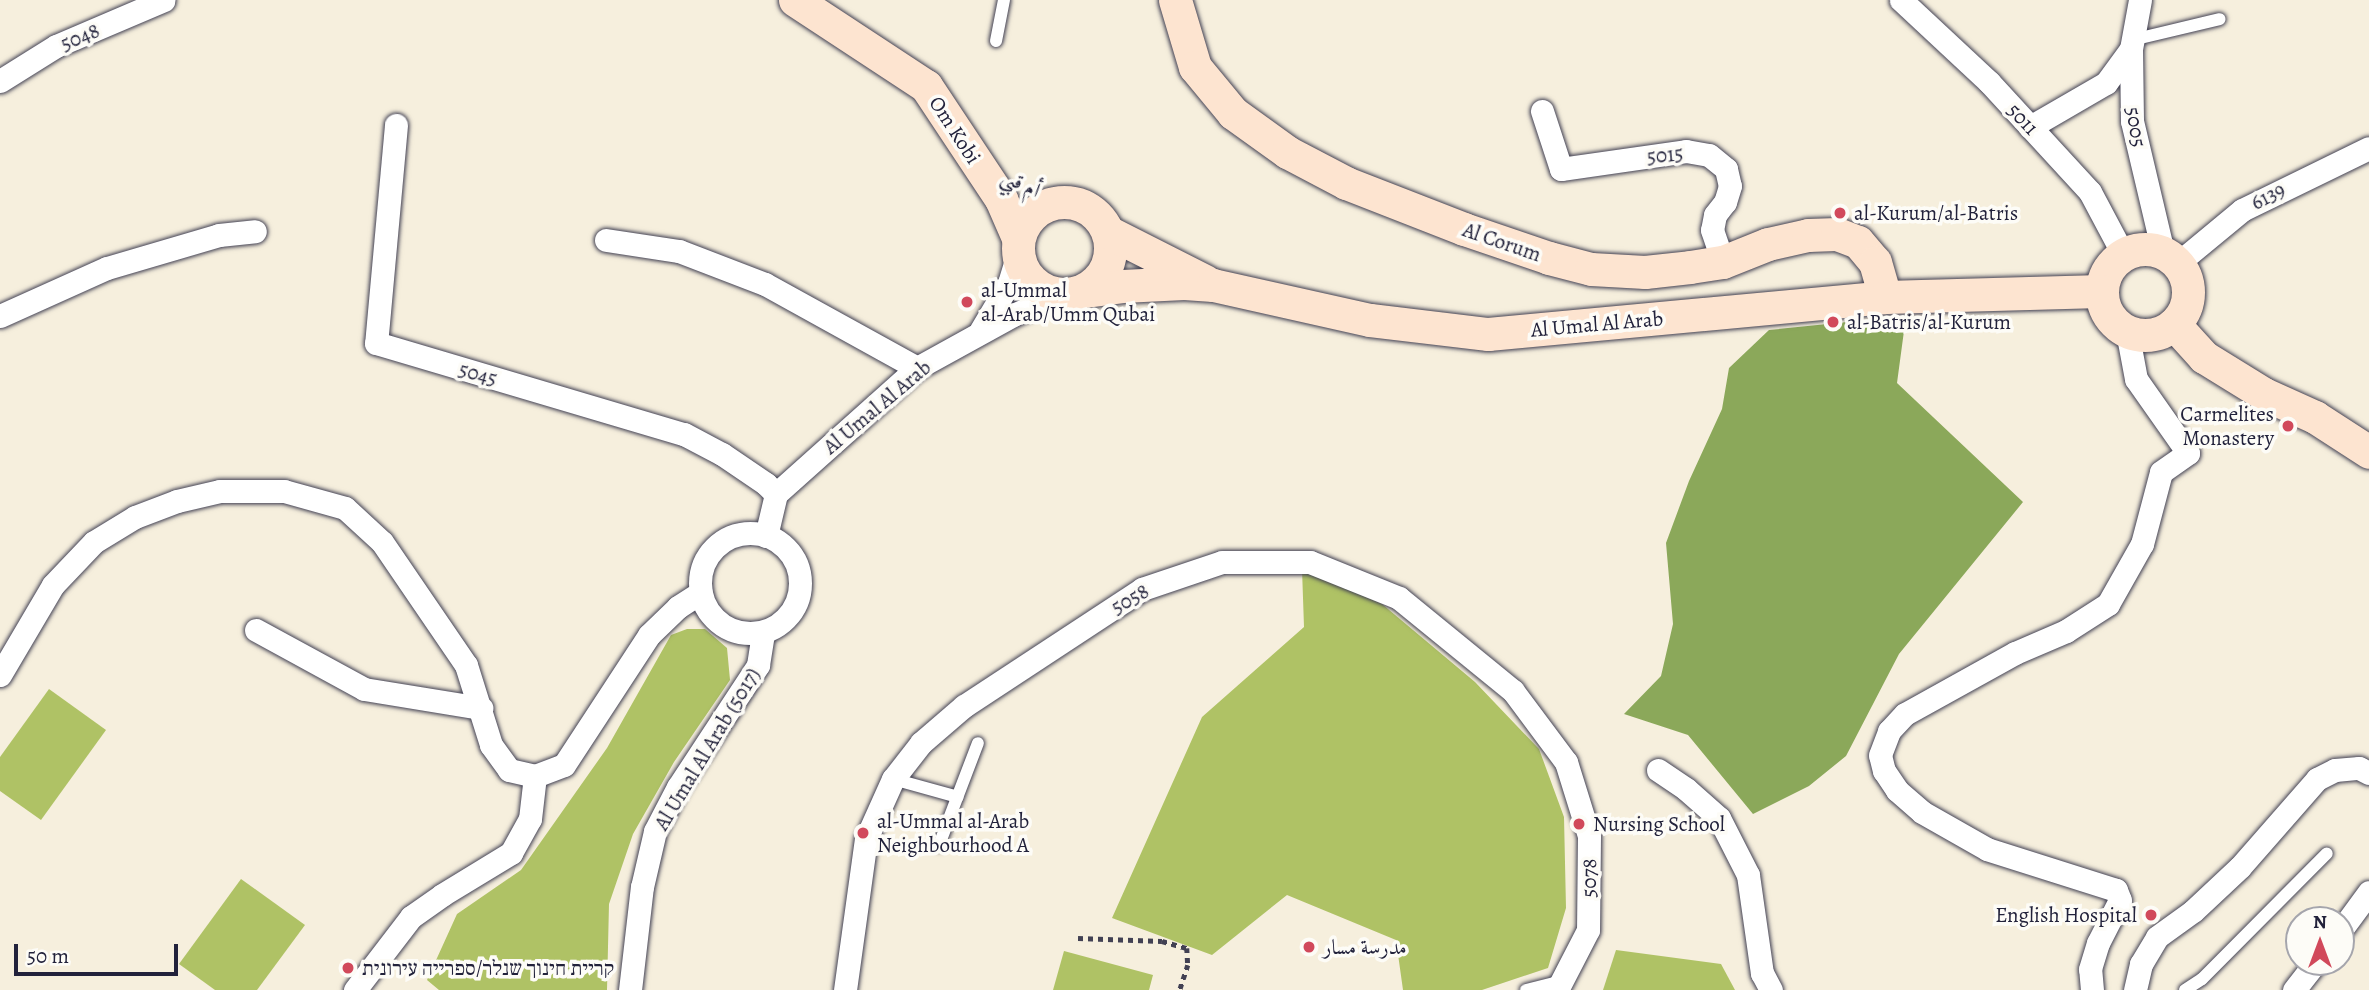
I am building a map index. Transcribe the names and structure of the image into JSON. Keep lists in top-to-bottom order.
{
  "streets": {
    "street": [
      "5048",
      "5011",
      "5005",
      "Om Kobi",
      "5015",
      "أم قبي",
      "6139",
      "Al Corum",
      "Al Umal Al Arab",
      "5045",
      "5058",
      "Al Umal Al Arab (5017)",
      "5078"
    ]
  },
  "crossings": [
    ["5011", "5005"],
    ["5011", "6139"],
    ["5011", "Al Umal Al Arab"],
    ["5005", "6139"],
    ["5005", "Al Umal Al Arab"],
    ["Om Kobi", "أم قبي"],
    ["Om Kobi", "Al Umal Al Arab"],
    ["5015", "Al Corum"],
    ["أم قبي", "Al Umal Al Arab"],
    ["6139", "Al Umal Al Arab"],
    ["Al Corum", "Al Umal Al Arab"],
    ["Al Umal Al Arab", "5045"],
    ["5058", "5078"]
  ],
  "places": [
    "al-Kurum/al-Batris",
    "al-Ummal al-Arab/Umm Qubai",
    "al-Batris/al-Kurum",
    "Carmelites Monastery",
    "Nursing School",
    "al-Ummal al-Arab Neighbourhood A",
    "English Hospital",
    "مدرسة مسار",
    "קריית חינוך שנלר/ספרייה עירונית"
  ],
  "scale_bar": "50 m",
  "north": "top"
}
